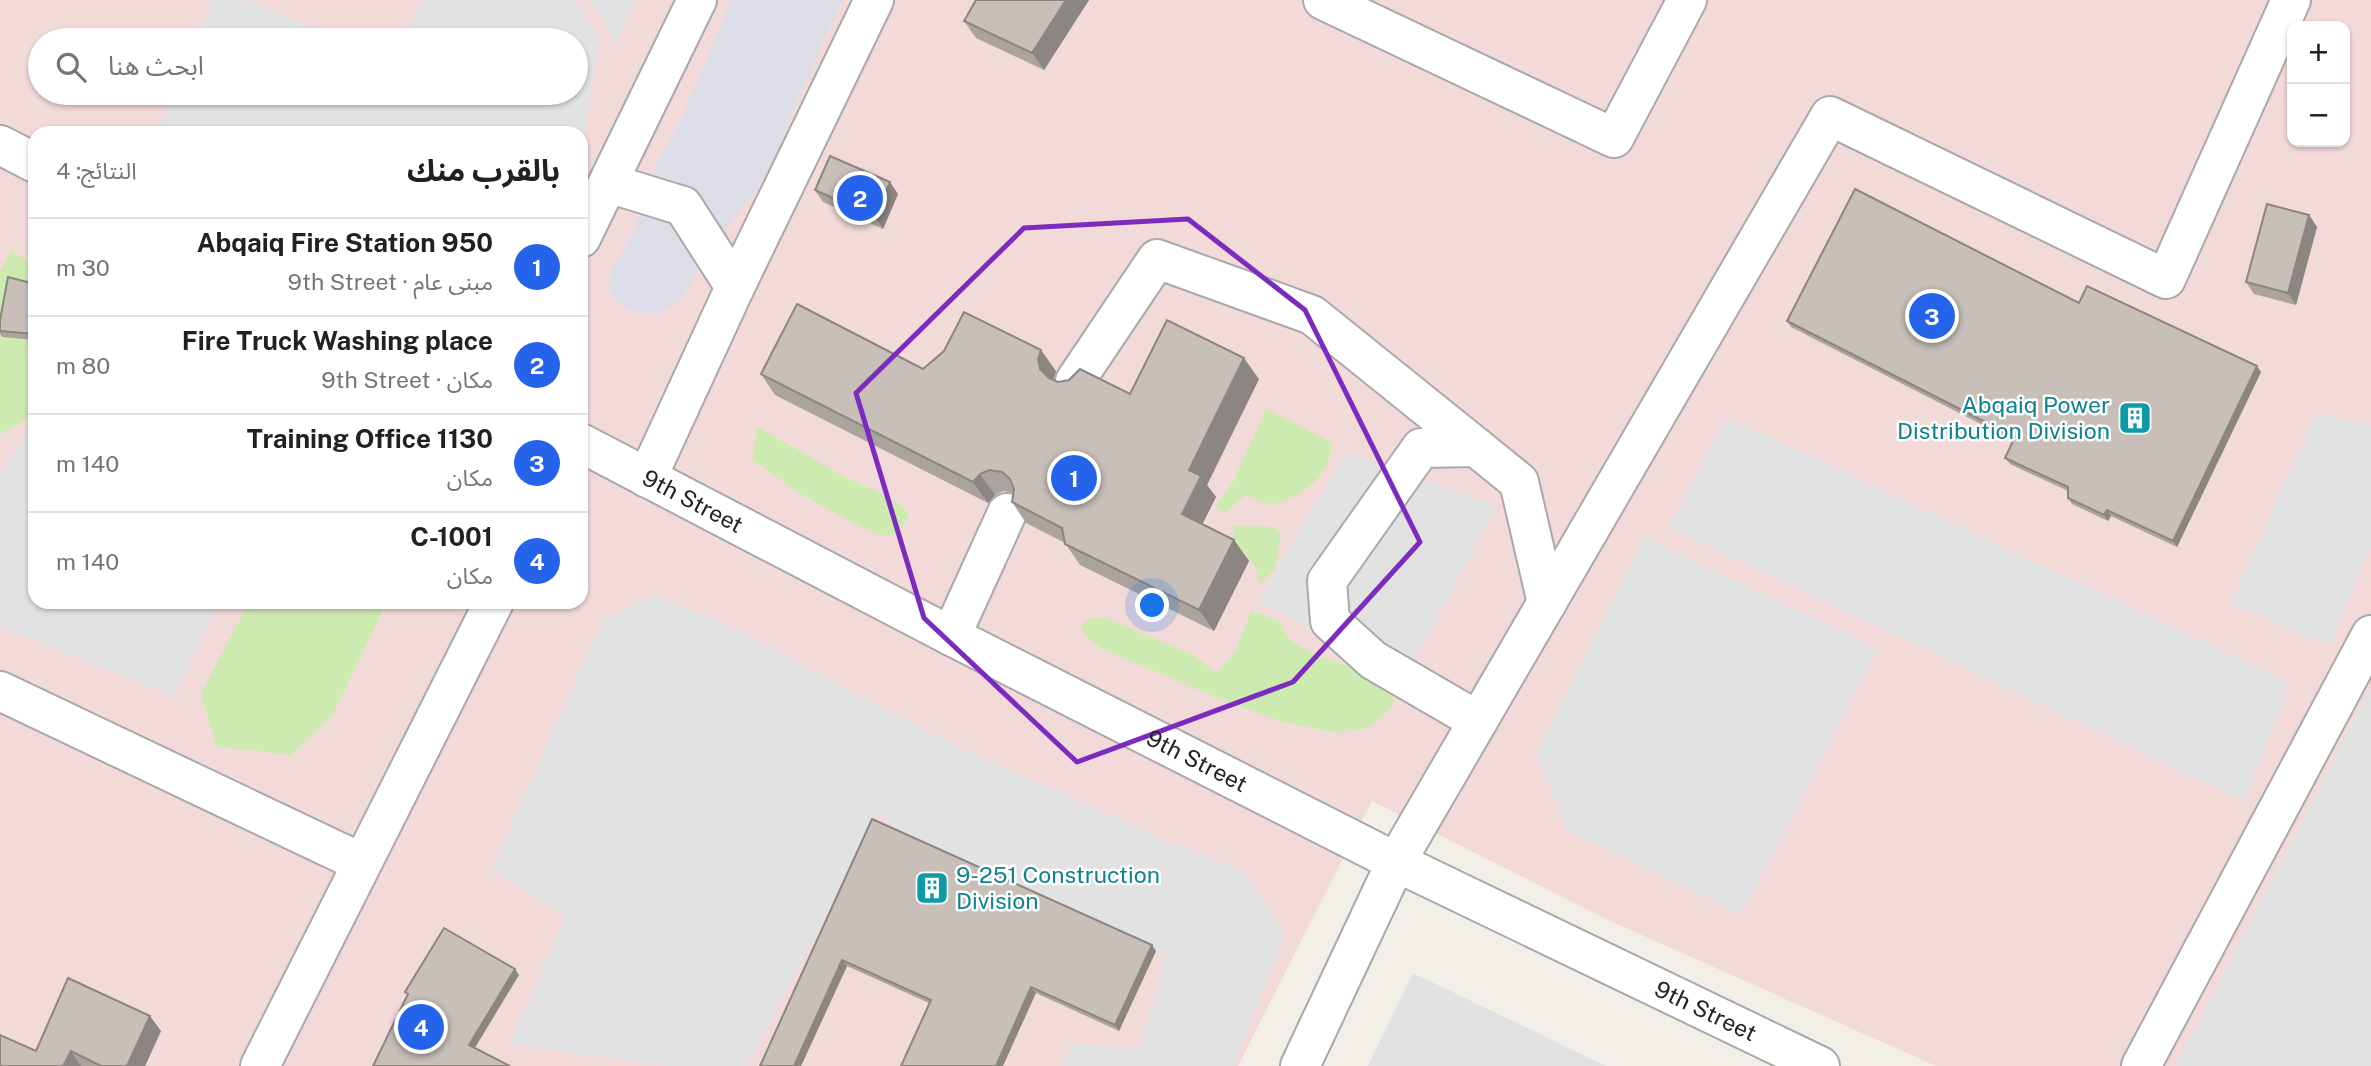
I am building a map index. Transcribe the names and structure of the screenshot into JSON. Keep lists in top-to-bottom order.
{
  "streets": {
    "street": ["9th Street"]
  },
  "places": {
    "building": ["Abqaiq Power Distribution Division", "9-251 Construction Division"]
  },
  "page": {
    "map_buttons": ["+", "−"],
    "search": "ابحث هنا",
    "heading": ["بالقرب منك", "النتائج: 4"],
    "pins": [
      "2",
      "3",
      "1",
      "4"
    ],
    "list": [
      {
        "mark": "1",
        "name": "950 Abqaiq Fire Station",
        "note": "مبنى عام · 9th Street",
        "value": "30 m"
      },
      {
        "mark": "2",
        "name": "Fire Truck Washing place",
        "note": "مكان · 9th Street",
        "value": "80 m"
      },
      {
        "mark": "3",
        "name": "1130 Training Office",
        "note": "مكان",
        "value": "140 m"
      },
      {
        "mark": "4",
        "name": "C-1001",
        "note": "مكان",
        "value": "140 m"
      }
    ]
  }
}
